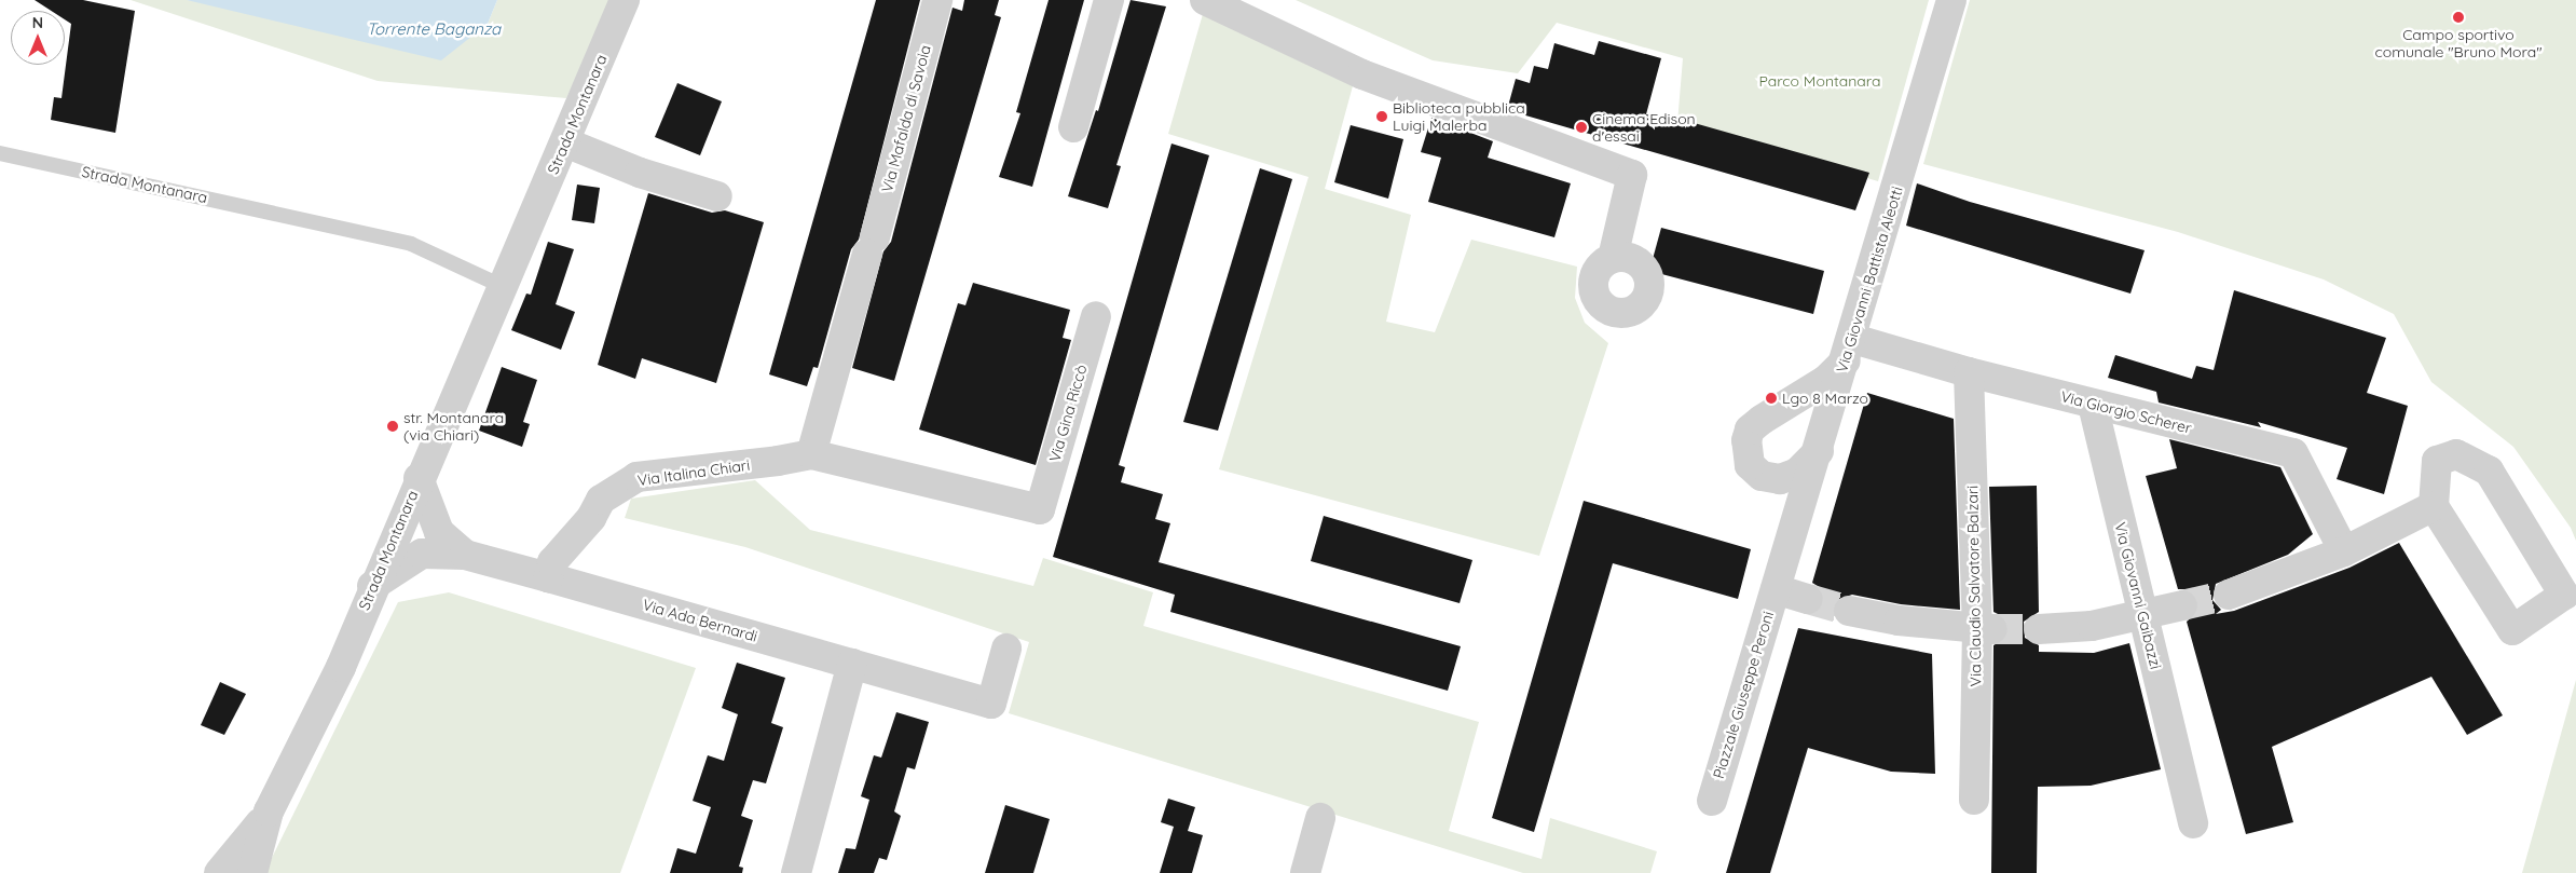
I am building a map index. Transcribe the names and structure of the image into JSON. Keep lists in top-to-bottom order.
{
  "streets": {
    "street": [
      "Strada Montanara",
      "Via Mafalda di Savoia",
      "Via Giovanni Battista Aleotti",
      "Via Giorgio Scherer",
      "Via Gina Riccò",
      "Via Italina Chiari",
      "Via Claudio Salvatore Balzari",
      "Via Giovanni Gaibazzi",
      "Via Ada Bernardi",
      "Piazzale Giuseppe Peroni"
    ]
  },
  "crossings": [
    ["Via Mafalda di Savoia", "Via Italina Chiari"],
    ["Via Giovanni Battista Aleotti", "Via Giorgio Scherer"],
    ["Via Giovanni Battista Aleotti", "Piazzale Giuseppe Peroni"],
    ["Via Giorgio Scherer", "Via Claudio Salvatore Balzari"],
    ["Via Giorgio Scherer", "Via Giovanni Gaibazzi"],
    ["Via Gina Riccò", "Via Italina Chiari"],
    ["Via Italina Chiari", "Via Ada Bernardi"]
  ],
  "water": ["Torrente Baganza"],
  "parks": ["Parco Montanara"],
  "places": [
    "Campo sportivo comunale \"Bruno Mora\"",
    "Biblioteca pubblica Luigi Malerba",
    "Cinema Edison d'essai",
    "Lgo 8 Marzo",
    "str. Montanara (via Chiari)"
  ],
  "north": "top"
}
